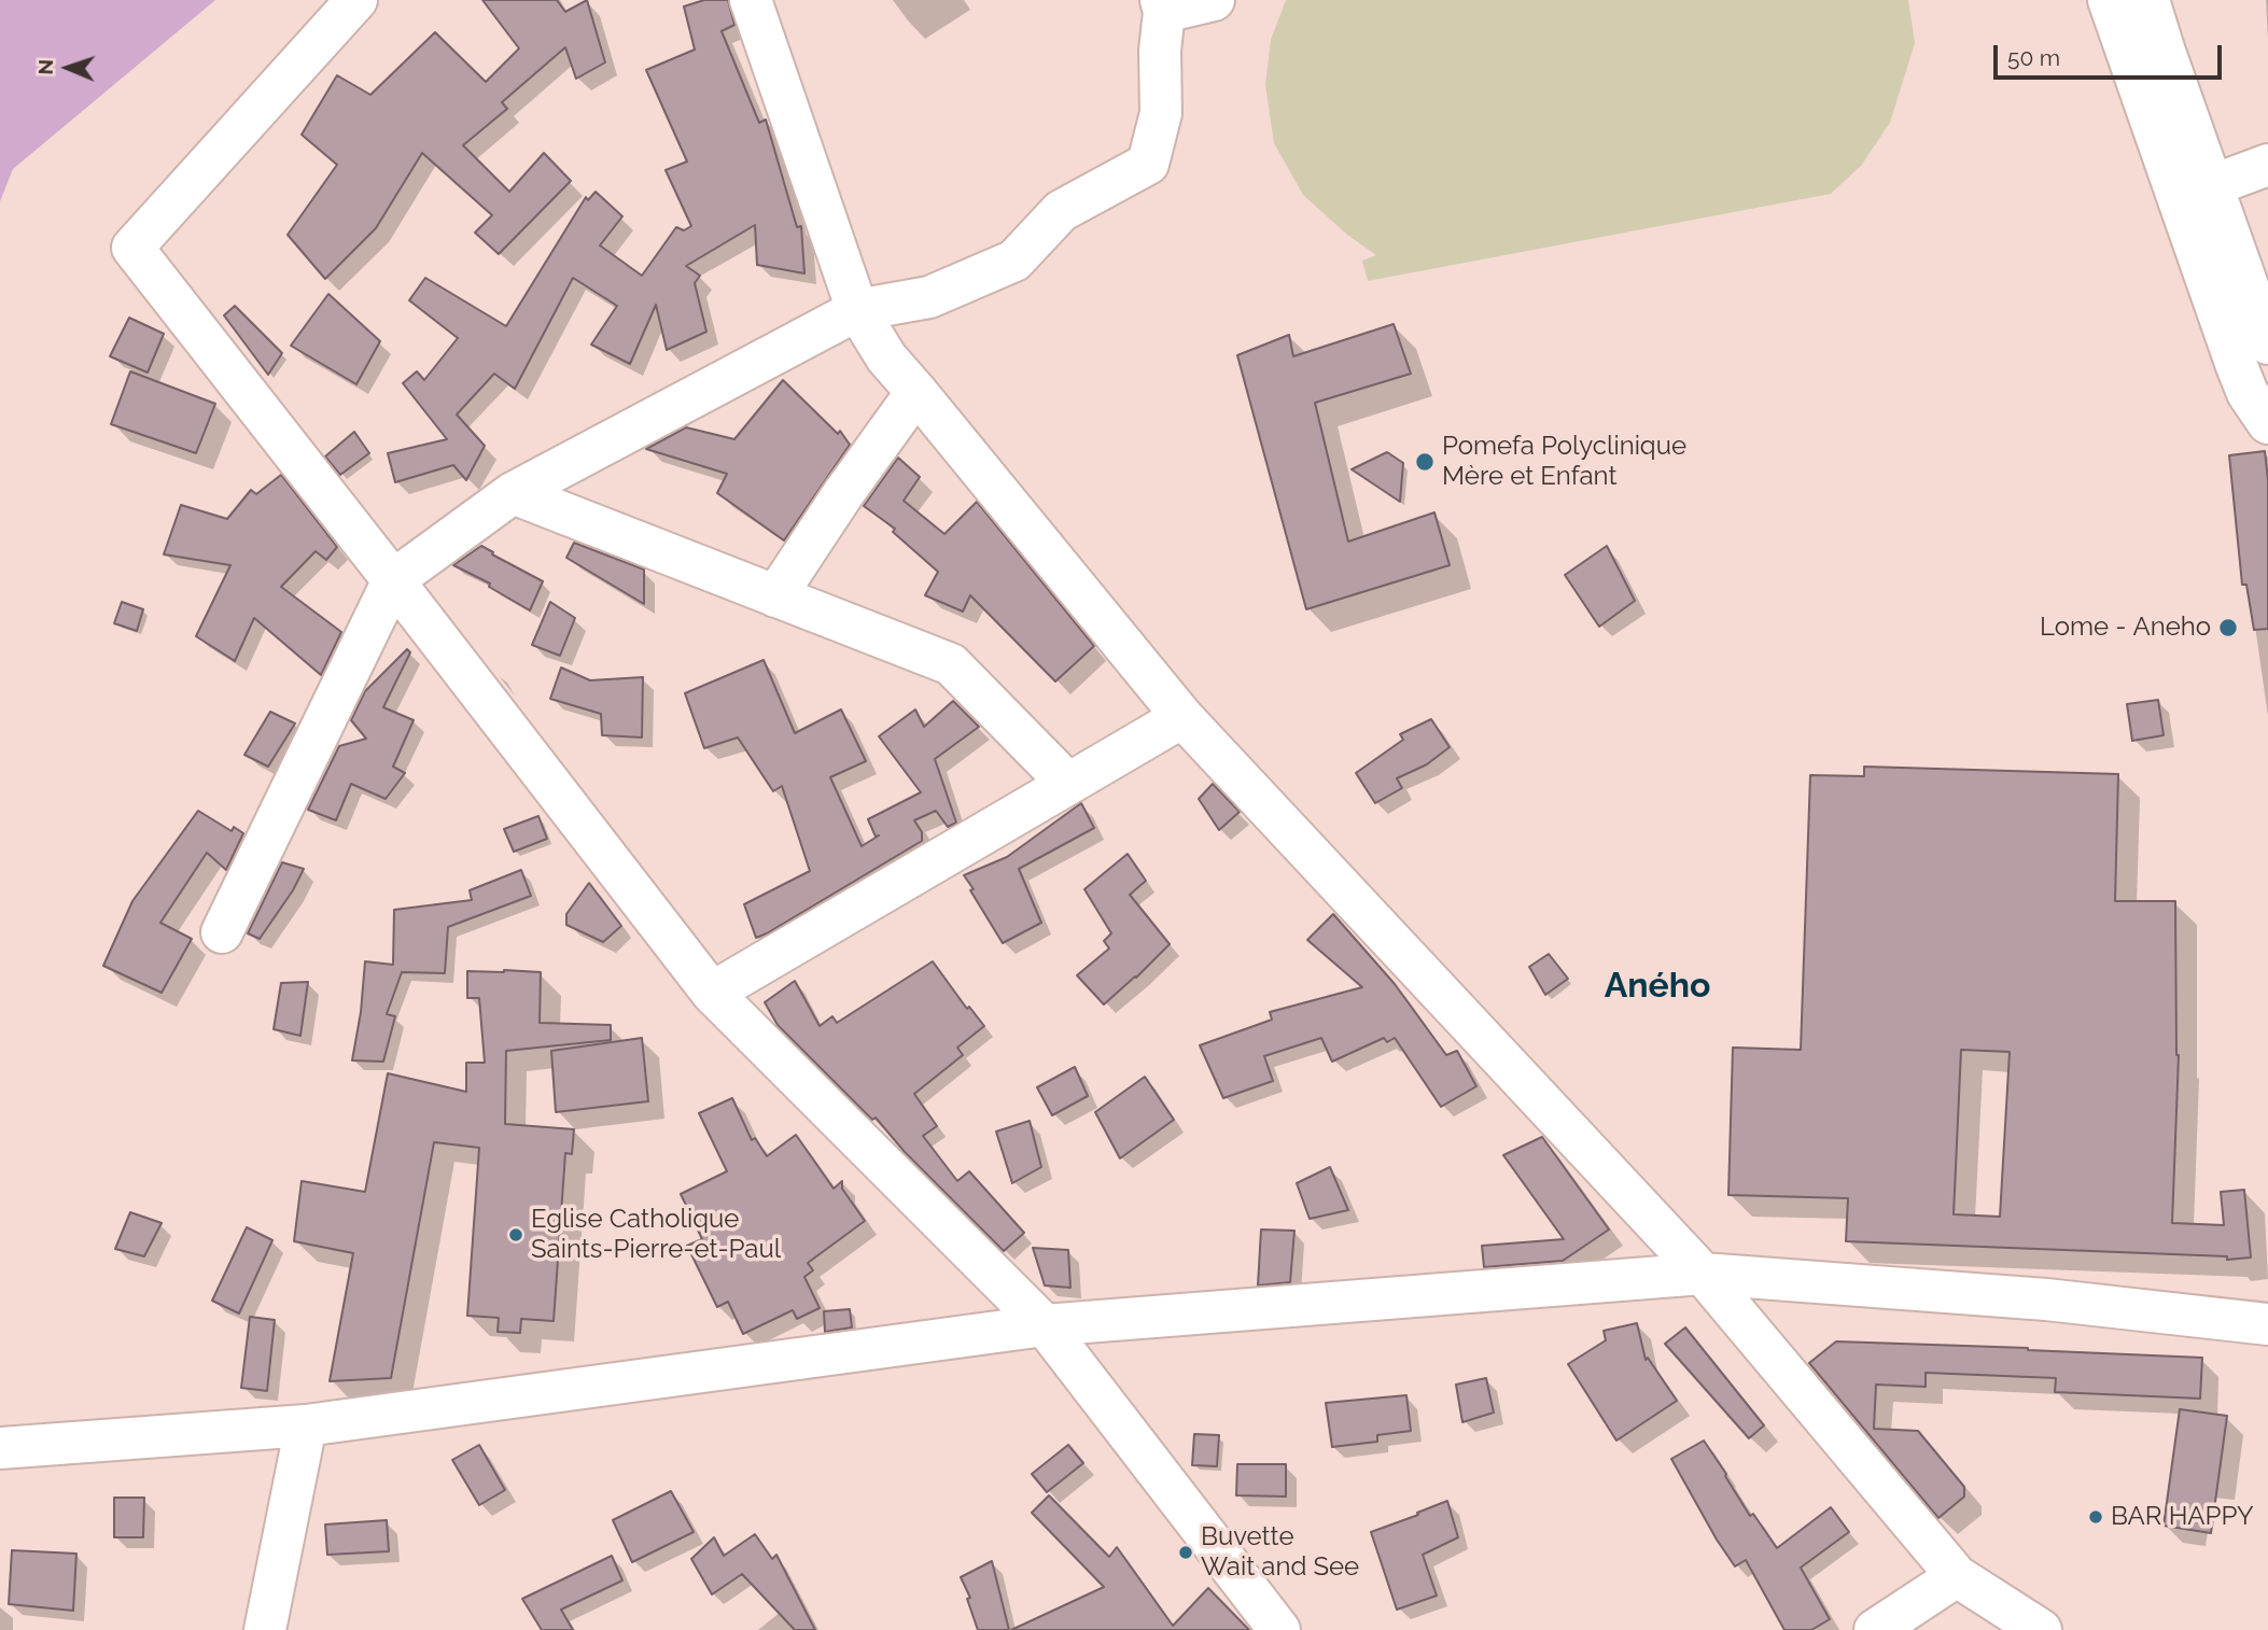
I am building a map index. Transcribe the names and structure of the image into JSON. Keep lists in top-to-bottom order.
{
  "districts": ["Aného"],
  "places": [
    "Pomefa Polyclinique Mère et Enfant",
    "Lome - Aneho",
    "Eglise Catholique Saints-Pierre-et-Paul",
    "BAR HAPPY",
    "Buvette Wait and See"
  ],
  "scale_bar": "50 m",
  "north": "left"
}
